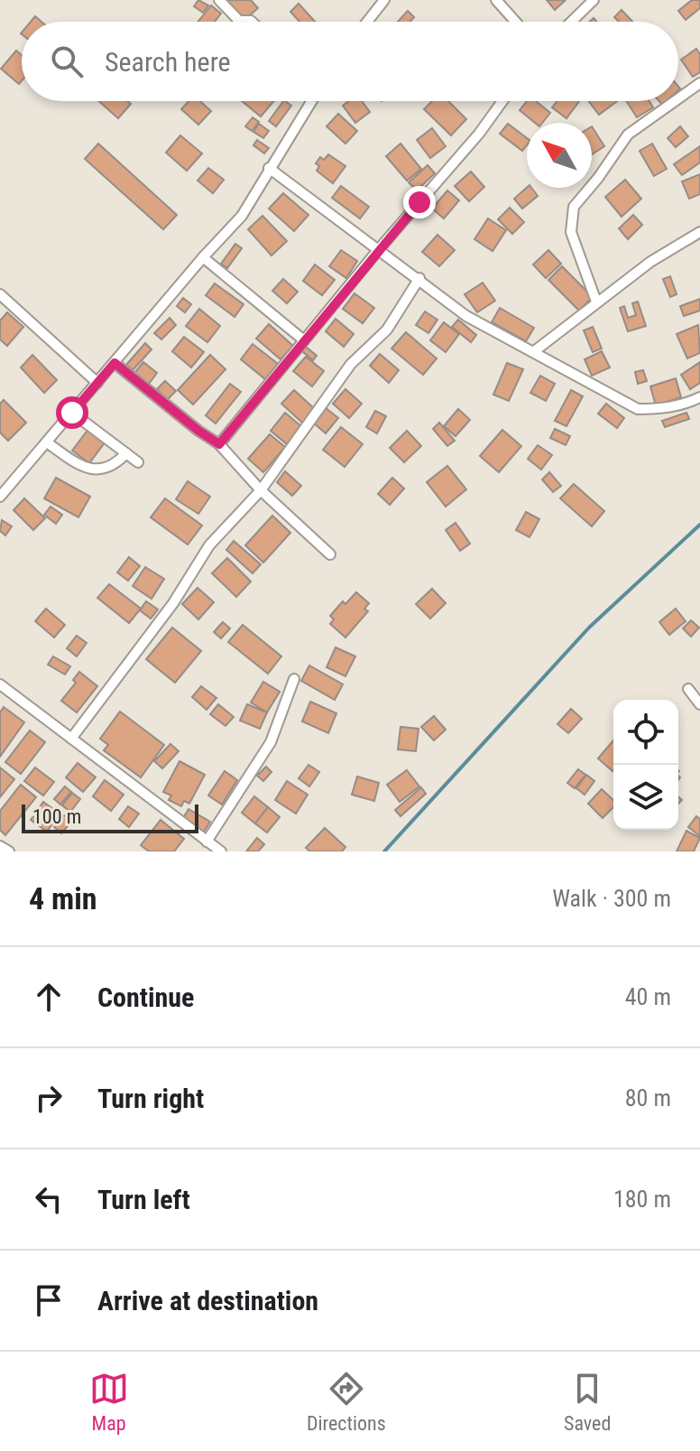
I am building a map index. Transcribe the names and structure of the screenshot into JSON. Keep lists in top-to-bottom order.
{
  "scale_bar": "100 m",
  "north": "top left",
  "page": {
    "search": "Search here",
    "scale": "100 m",
    "heading": ["4 min", "Walk · 300 m"],
    "list": [
      ["Continue", "40 m"],
      ["Turn right", "80 m"],
      ["Turn left", "180 m"],
      "Arrive at destination"
    ],
    "nav": ["Map", "Directions", "Saved"]
  }
}
